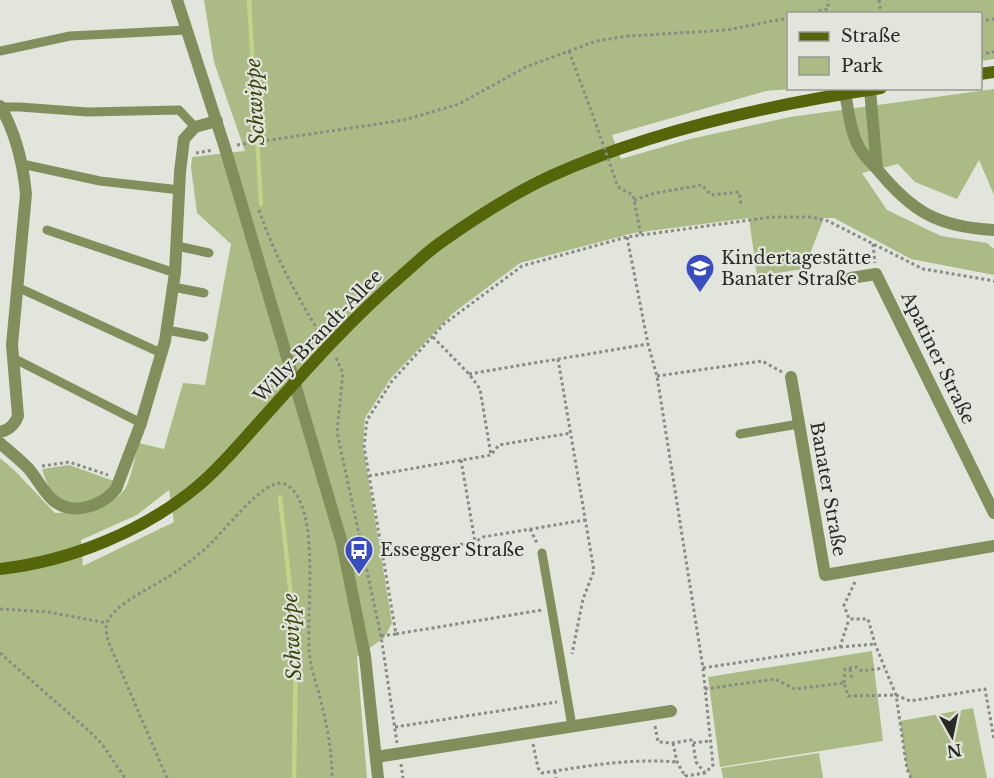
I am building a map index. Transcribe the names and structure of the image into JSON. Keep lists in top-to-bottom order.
{
  "streets": {
    "main road": ["Willy-Brandt-Allee"],
    "street": ["Apatiner Straße", "Banater Straße"]
  },
  "water": ["Schwippe"],
  "places": {
    "school or university": ["Kindertagestätte Banater Straße"],
    "bus stop": ["Essegger Straße"]
  },
  "legend": ["Straße", "Park"],
  "north": "bottom"
}
